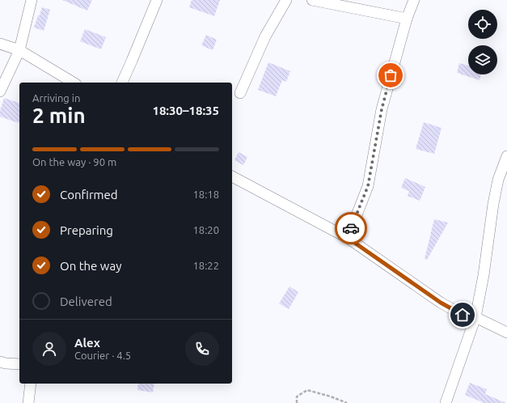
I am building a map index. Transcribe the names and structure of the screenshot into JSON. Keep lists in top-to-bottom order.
{
  "page": {
    "heading": ["2 min", "Arriving in", "18:30–18:35"],
    "panel": ["Alex", "Courier · 4.5"],
    "bar": "On the way · 90 m",
    "list": [
      ["Confirmed", "18:18"],
      ["Preparing", "18:20"],
      ["On the way", "18:22"],
      "Delivered"
    ]
  }
}
